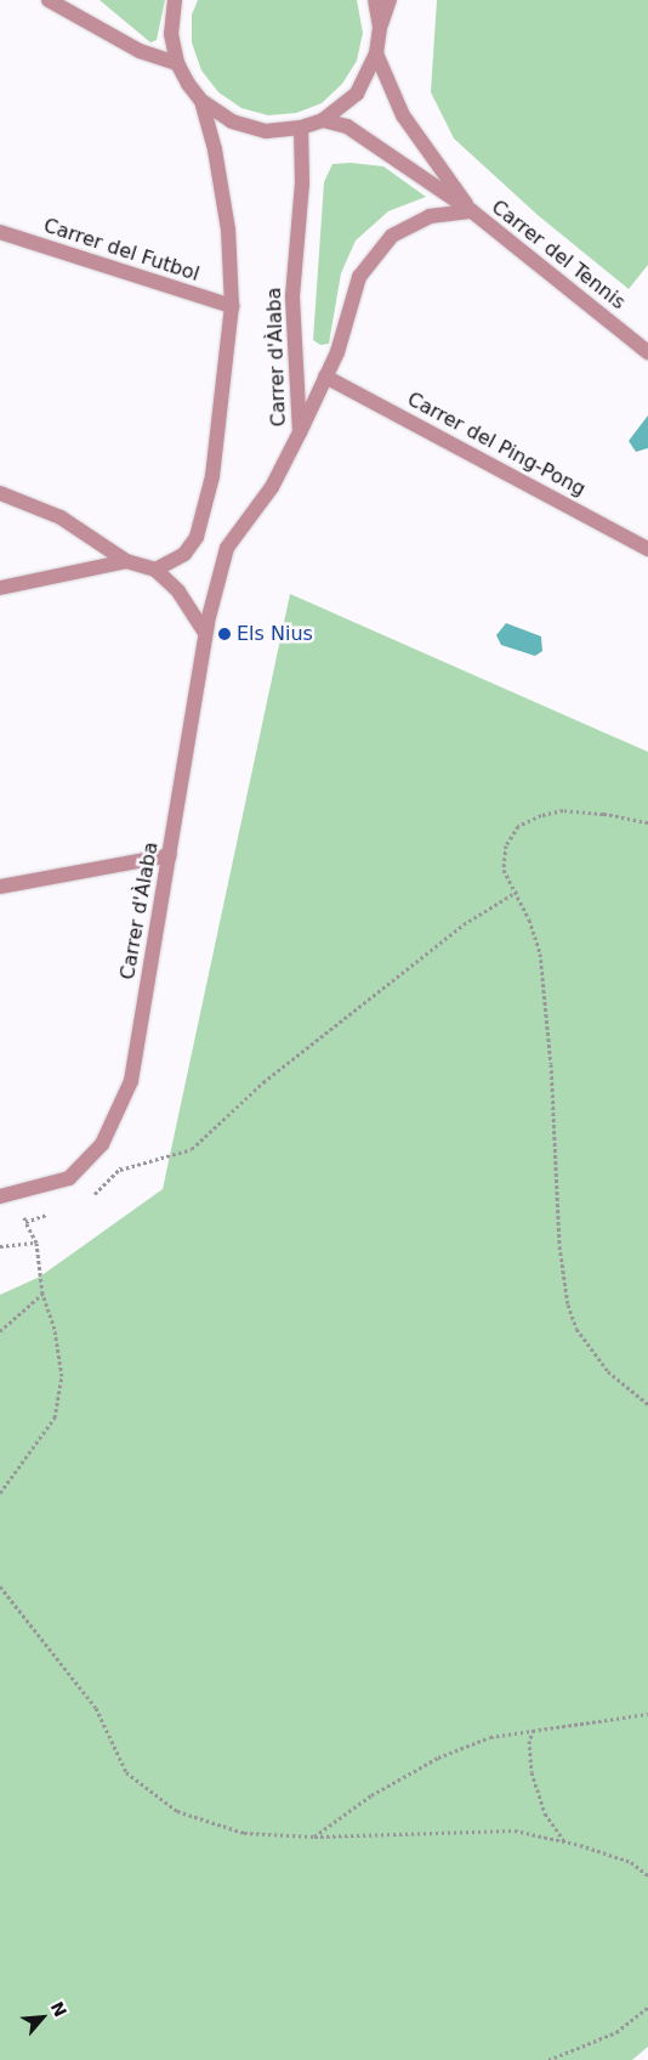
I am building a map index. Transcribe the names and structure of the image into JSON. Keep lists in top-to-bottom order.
{
  "streets": {
    "street": [
      "Carrer del Futbol",
      "Carrer del Tennis",
      "Carrer d'Àlaba",
      "Carrer del Ping-Pong"
    ]
  },
  "places": ["Els Nius"],
  "north": "top right"
}
